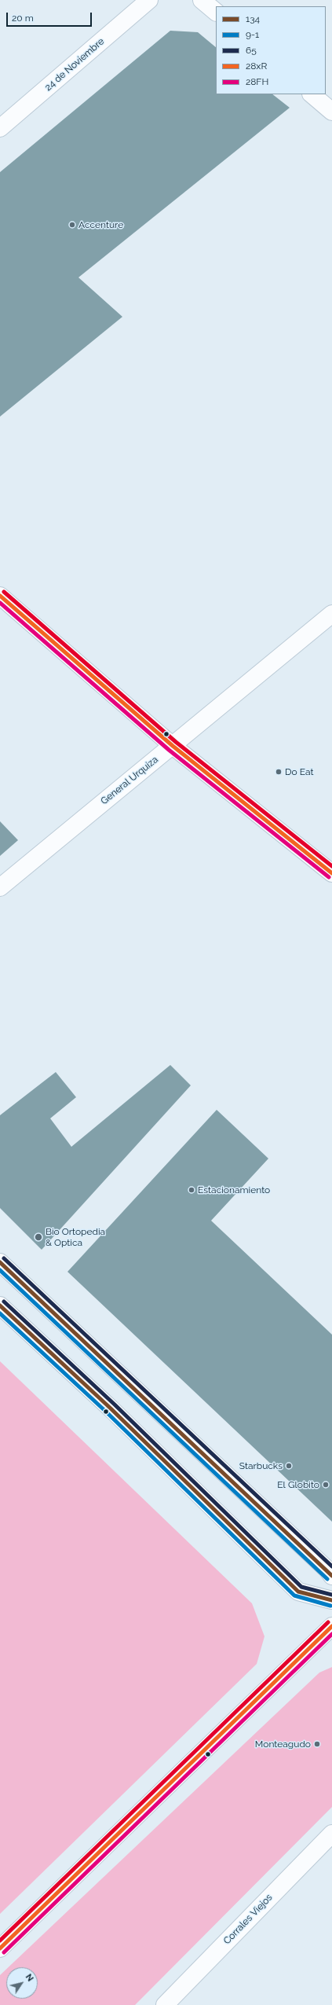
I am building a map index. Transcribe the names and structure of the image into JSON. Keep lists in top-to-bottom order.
{
  "streets": {
    "street": ["24 de Noviembre", "General Urquiza", "Corrales Viejos"]
  },
  "places": [
    "Accenture",
    "Do Eat",
    "Estacionamiento",
    "Bio Ortopedia & Optica",
    "Starbucks",
    "El Globito",
    "Monteagudo"
  ],
  "lines": [
    "transit line 28xR",
    "transit line 28FH",
    "transit line 65",
    "transit line 134",
    "transit line 9-1"
  ],
  "legend": [
    "134",
    "9-1",
    "65",
    "28xR",
    "28FH"
  ],
  "scale_bar": "20 m",
  "north": "top right"
}
